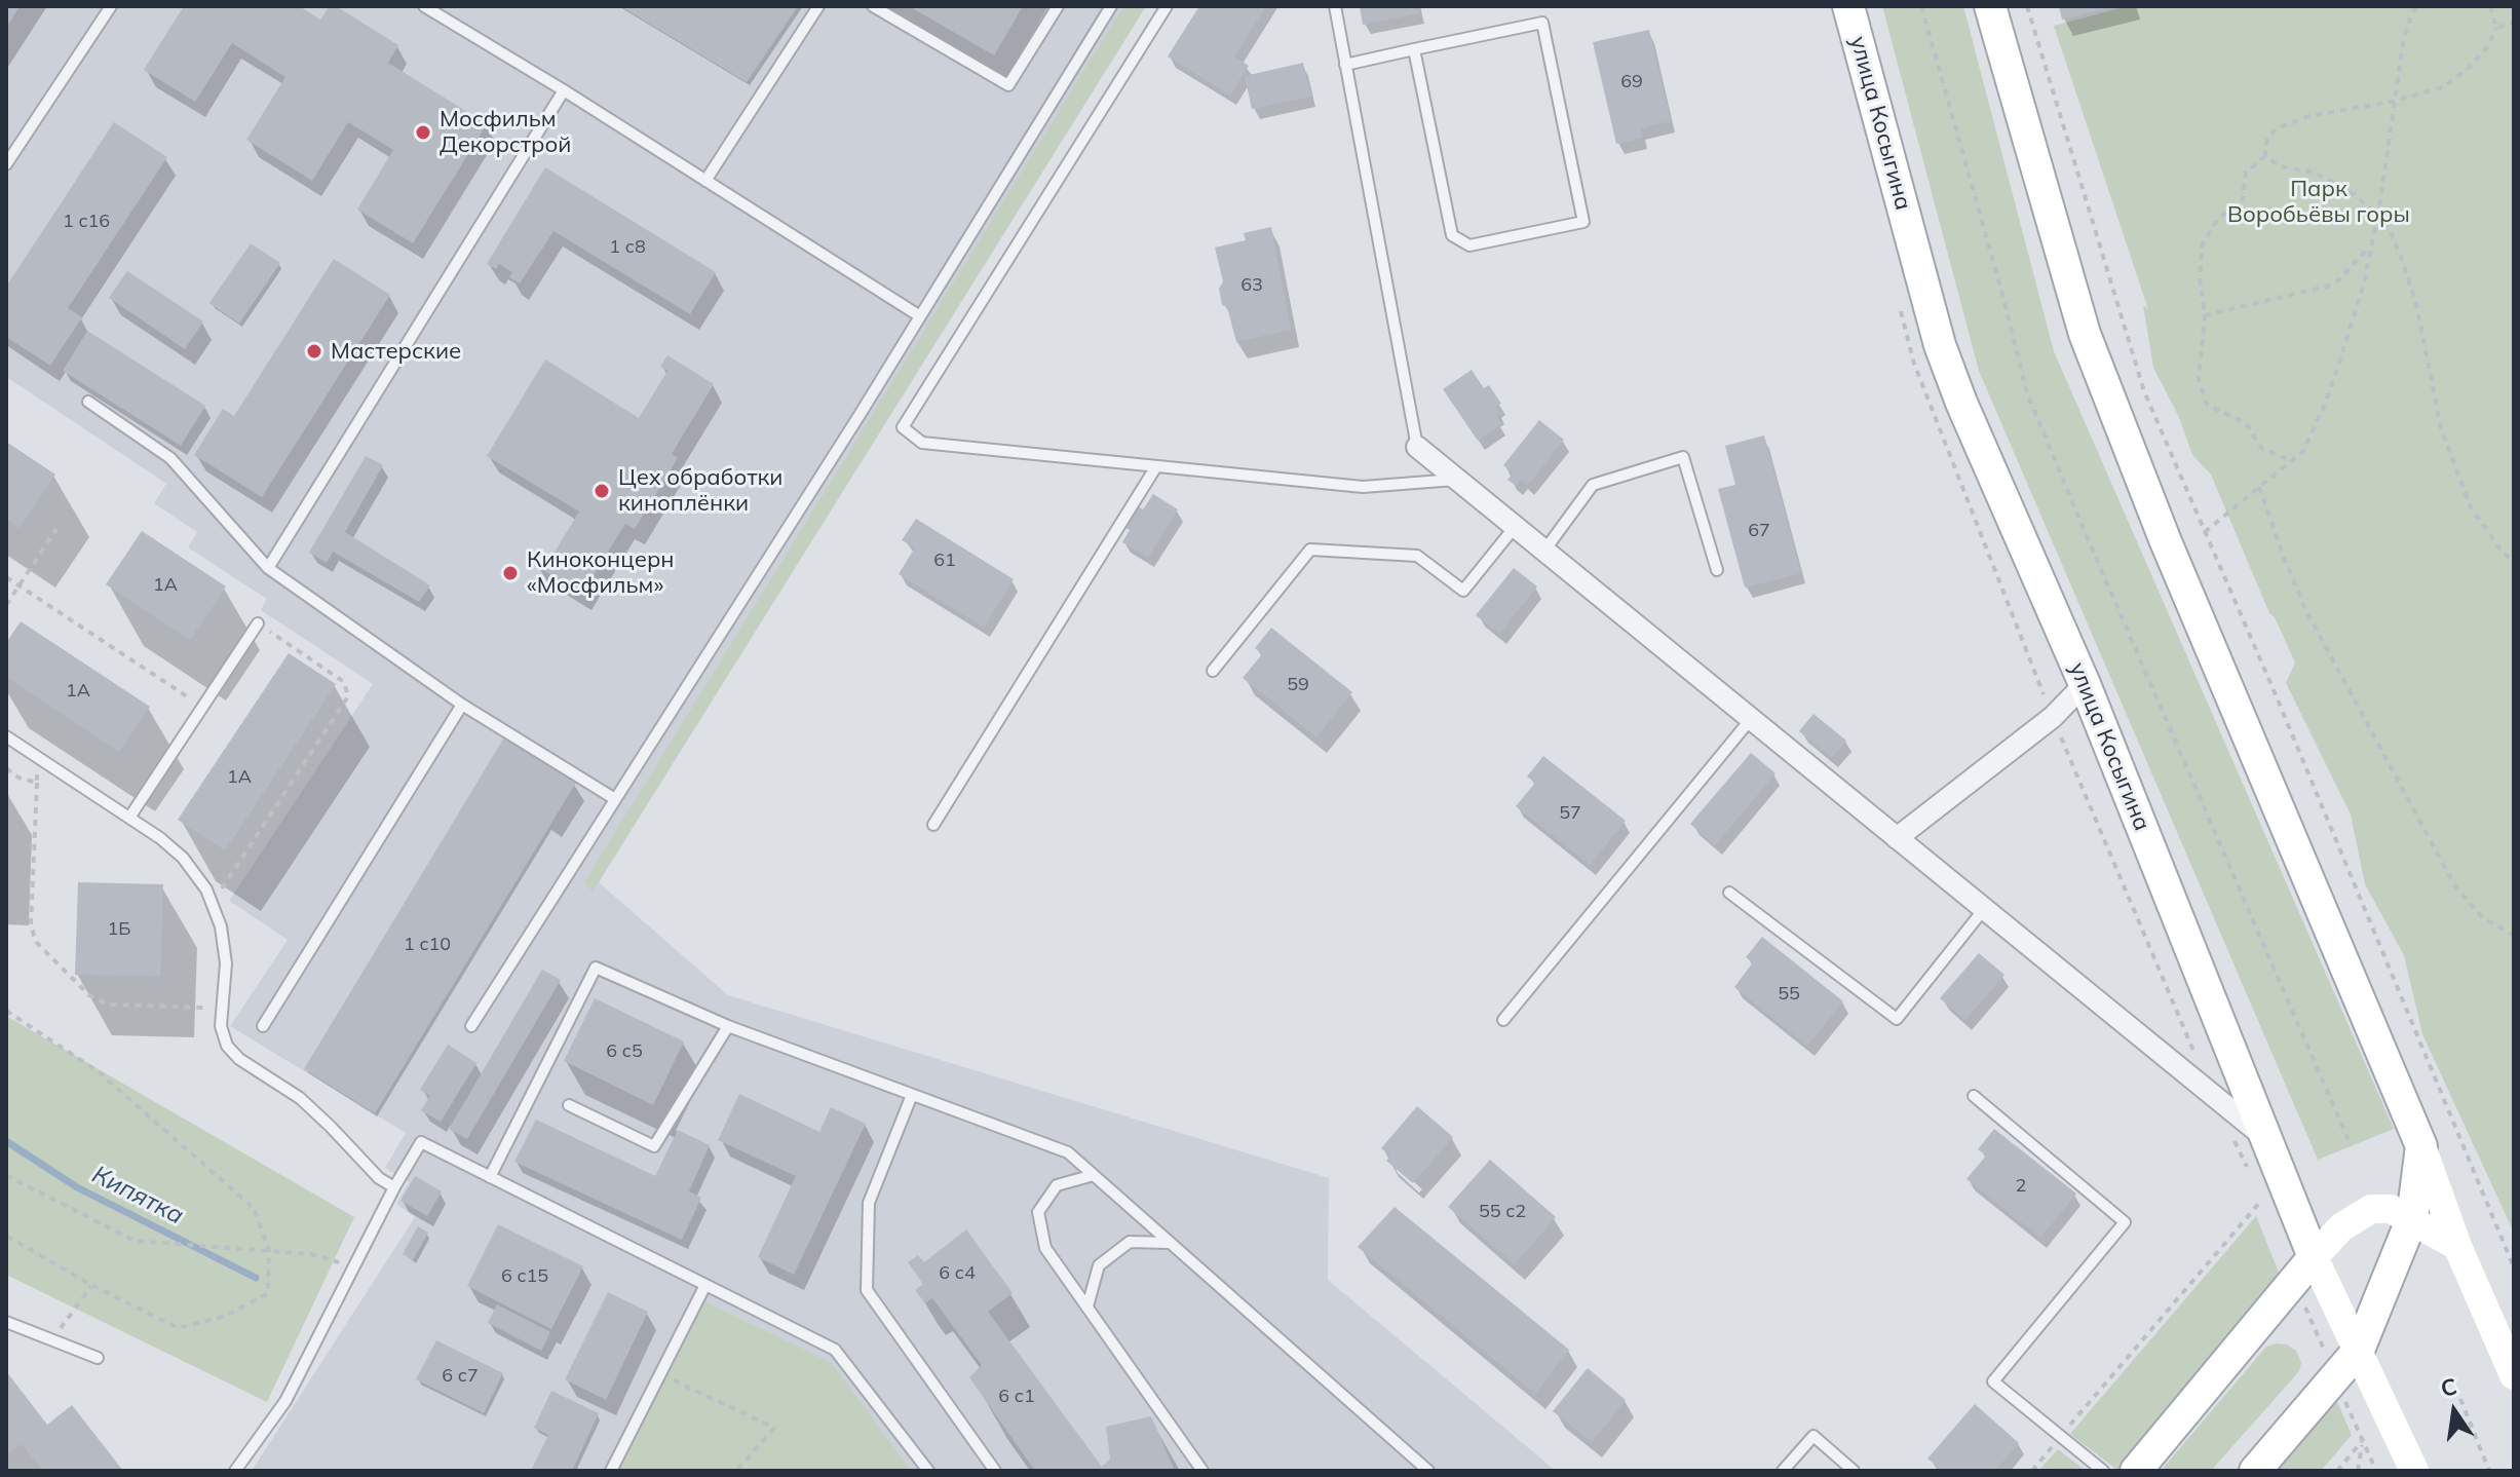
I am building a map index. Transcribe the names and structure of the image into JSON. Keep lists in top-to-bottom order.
{
  "streets": {
    "main road": ["улица Косыгина"]
  },
  "water": ["Кипятка"],
  "parks": ["Парк Воробьёвы горы"],
  "places": [
    "Мосфильм Декорстрой",
    "Мастерские",
    "Цех обработки киноплёнки",
    "Киноконцерн «Мосфильм»"
  ],
  "house_numbers": [
    "69",
    "1 с16",
    "1 с8",
    "63",
    "67",
    "61",
    "1А",
    "59",
    "1А",
    "1А",
    "57",
    "1Б",
    "1 с10",
    "55",
    "6 с5",
    "2",
    "55 с2",
    "6 с4",
    "6 с15",
    "6 с7",
    "6 с1"
  ],
  "north": "top"
}
